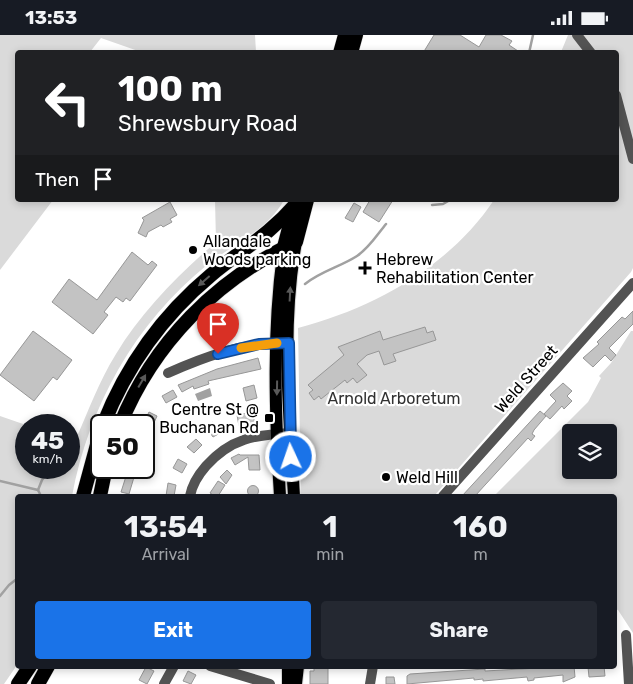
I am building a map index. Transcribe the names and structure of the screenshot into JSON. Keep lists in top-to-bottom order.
{
  "streets": {
    "street": ["Weld Street"]
  },
  "parks": ["Arnold Arboretum"],
  "places": {
    "other": ["Allandale Woods parking", "Weld Hill"],
    "health": ["Hebrew Rehabilitation Center"],
    "transit": ["Centre St @ Buchanan Rd"]
  },
  "page": {
    "status": "13:53",
    "turn": ["100 m", "Shrewsbury Road"],
    "then": "Then",
    "speed": "45 km/h",
    "limit": "50",
    "eta": [
      "13:54",
      "Arrival",
      "1",
      "min",
      "160",
      "m"
    ],
    "buttons": ["Exit", "Share"]
  }
}
